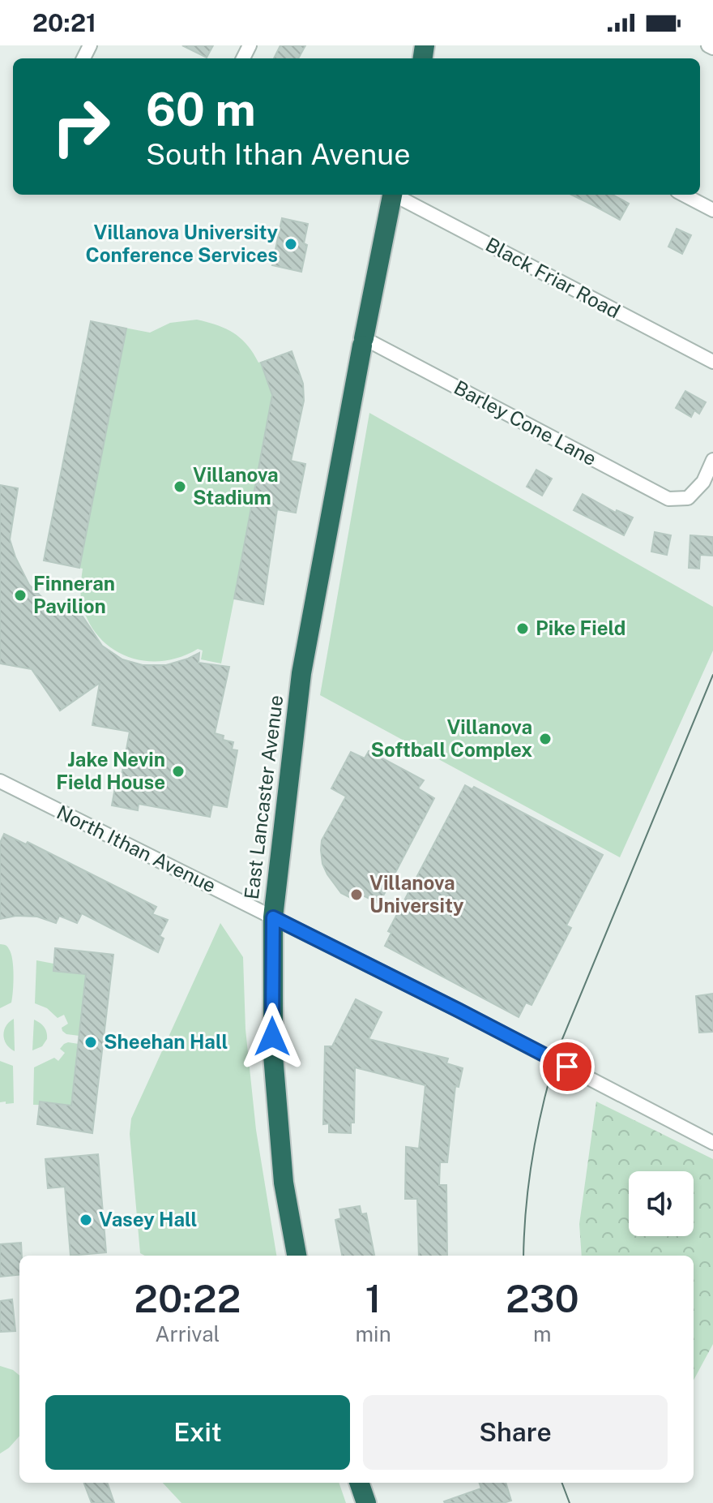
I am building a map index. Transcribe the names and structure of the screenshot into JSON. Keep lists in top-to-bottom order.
{
  "streets": {
    "highway": ["East Lancaster Avenue"],
    "street": ["Black Friar Road", "Barley Cone Lane", "North Ithan Avenue"]
  },
  "crossings": [
    ["Barley Cone Lane", "East Lancaster Avenue"],
    ["East Lancaster Avenue", "North Ithan Avenue"]
  ],
  "places": [
    "Villanova University Conference Services",
    "Villanova Stadium",
    "Finneran Pavilion",
    "Pike Field",
    "Villanova Softball Complex",
    "Jake Nevin Field House",
    "Villanova University",
    "Sheehan Hall",
    "Vasey Hall"
  ],
  "page": {
    "status": "20:21",
    "turn": ["60 m", "South Ithan Avenue"],
    "eta": [
      "20:22",
      "Arrival",
      "1",
      "min",
      "230",
      "m"
    ],
    "buttons": ["Exit", "Share"]
  }
}
